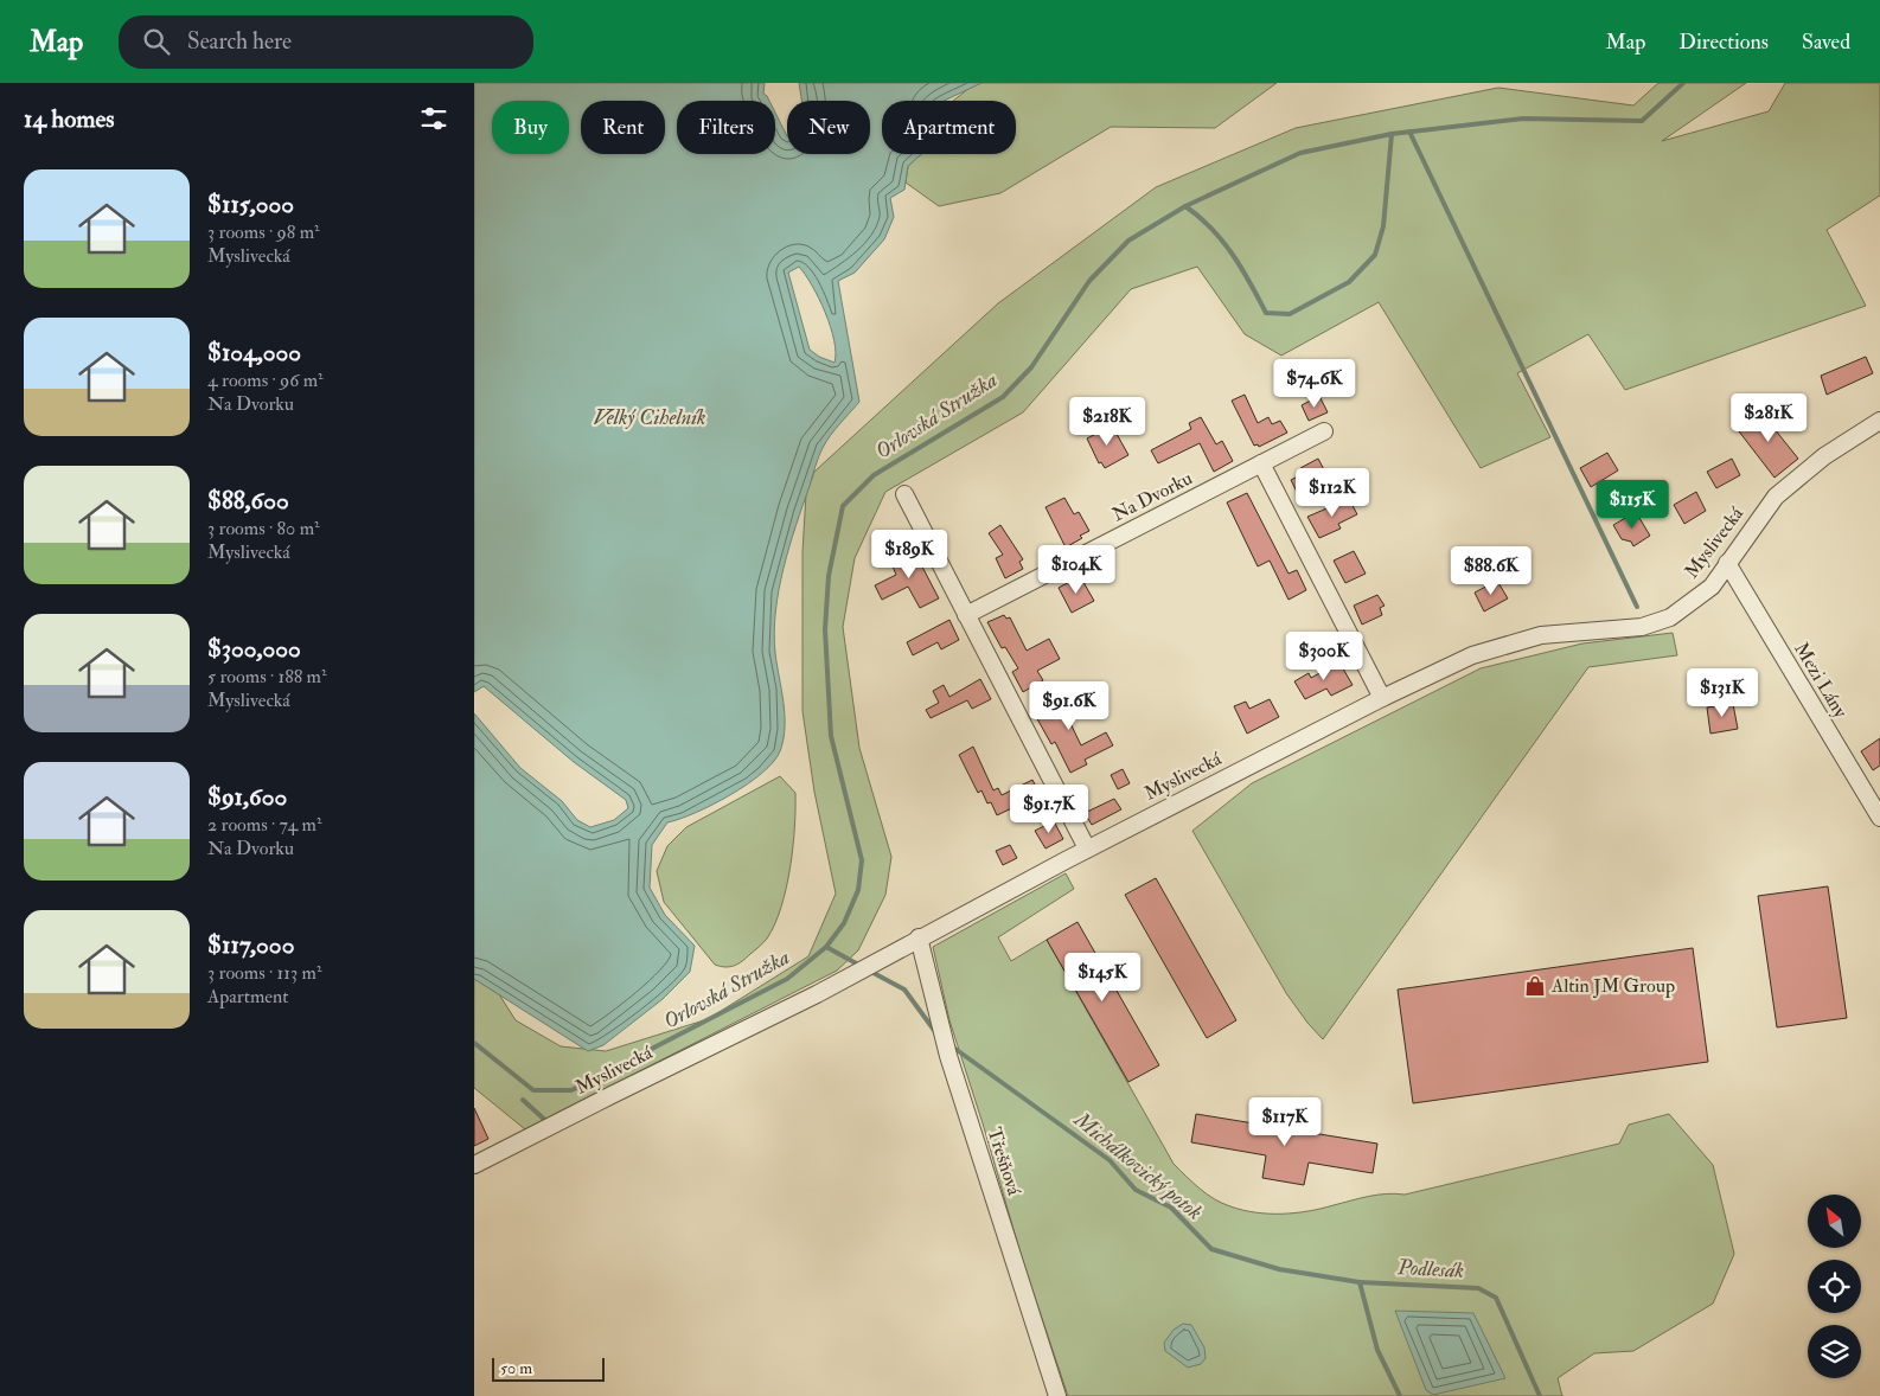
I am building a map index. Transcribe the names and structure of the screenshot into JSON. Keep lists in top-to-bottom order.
{
  "streets": {
    "street": [
      "Na Dvorku",
      "Myslivecká",
      "Mezi Lány",
      "Třešňová"
    ]
  },
  "crossings": [
    ["Myslivecká", "Mezi Lány"],
    ["Myslivecká", "Třešňová"]
  ],
  "water": [
    "Orlovská Stružka",
    "Velký Cihelník",
    "Michálkovický potok",
    "Podlesák"
  ],
  "places": {
    "shop": ["Altin JM Group"]
  },
  "scale_bar": "50 m",
  "north": "top left",
  "page": {
    "header": "Map",
    "search": "Search here",
    "nav": ["Map", "Directions", "Saved"],
    "heading": "14 homes",
    "chip": [
      "Buy",
      "Rent",
      "Filters",
      "New",
      "Apartment"
    ],
    "list": [
      {
        "name": "$115,000",
        "note": "3 rooms · 98 m² · Myslivecká"
      },
      {
        "name": "$104,000",
        "note": "4 rooms · 96 m² · Na Dvorku"
      },
      {
        "name": "$88,600",
        "note": "3 rooms · 80 m² · Myslivecká"
      },
      {
        "name": "$300,000",
        "note": "5 rooms · 188 m² · Myslivecká"
      },
      {
        "name": "$91,600",
        "note": "2 rooms · 74 m² · Na Dvorku"
      },
      {
        "name": "$117,000",
        "note": "3 rooms · 113 m² · Apartment"
      }
    ],
    "price": [
      "$74.6K",
      "$281K",
      "$218K",
      "$112K",
      "$115K",
      "$189K",
      "$104K",
      "$88.6K",
      "$300K",
      "$131K",
      "$91.6K",
      "$91.7K",
      "$145K",
      "$117K"
    ],
    "scale": "50 m"
  }
}
